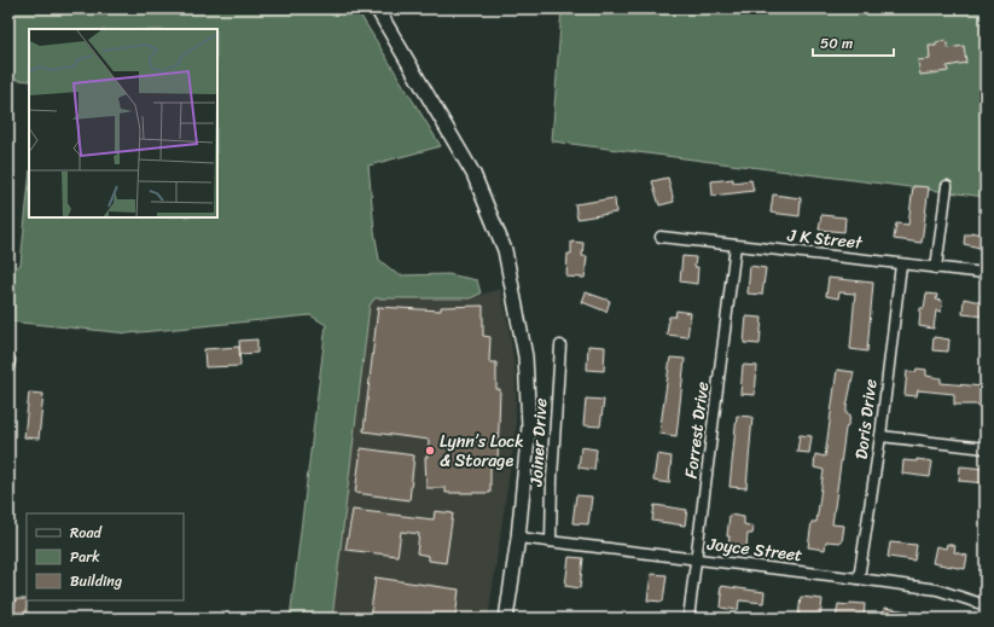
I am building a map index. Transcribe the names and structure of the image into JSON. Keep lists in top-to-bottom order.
{
  "streets": {
    "street": [
      "J K Street",
      "Doris Drive",
      "Forrest Drive",
      "Joiner Drive",
      "Joyce Street"
    ]
  },
  "crossings": [
    ["J K Street", "Doris Drive"],
    ["J K Street", "Forrest Drive"],
    ["Doris Drive", "Joyce Street"],
    ["Forrest Drive", "Joyce Street"],
    ["Joiner Drive", "Joyce Street"]
  ],
  "places": ["Lynn’s Lock & Storage"],
  "legend": ["Road", "Park", "Building"],
  "scale_bar": "50 m"
}
